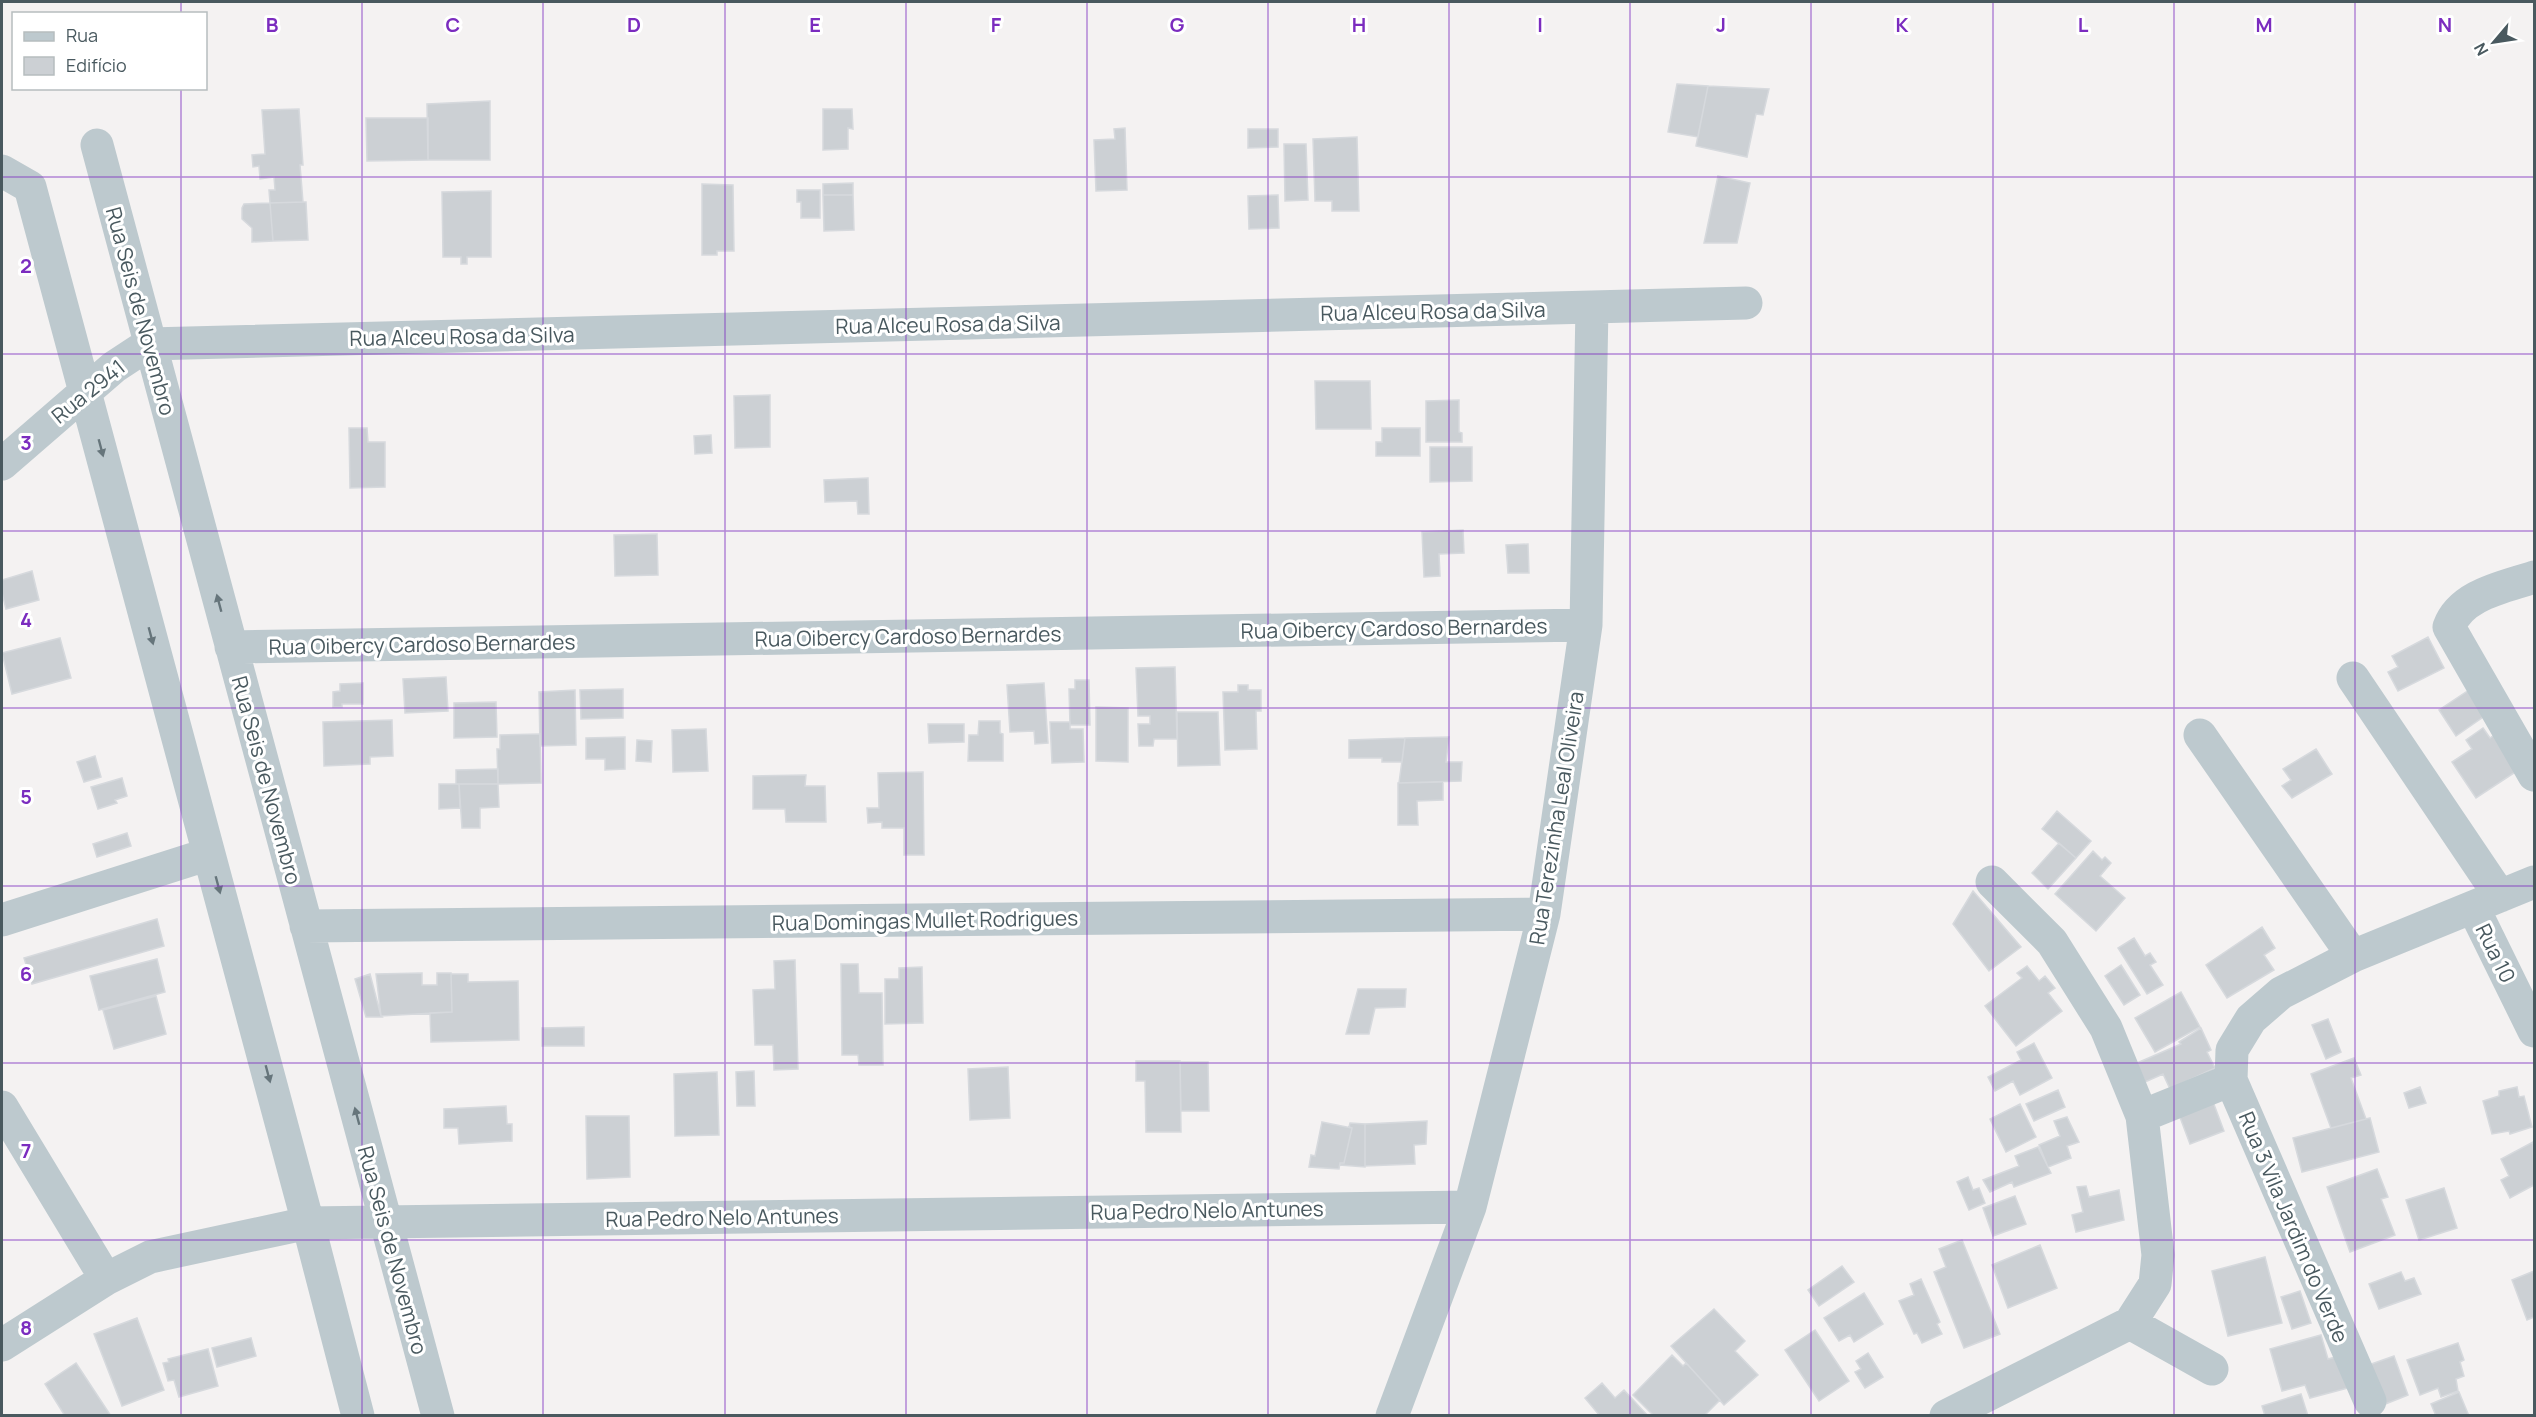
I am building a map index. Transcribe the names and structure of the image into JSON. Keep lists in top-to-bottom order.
{
  "streets": {
    "street": [
      "Rua Seis de Novembro",
      "Rua Alceu Rosa da Silva",
      "Rua 2941",
      "Rua Oibercy Cardoso Bernardes",
      "Rua Terezinha Leal Oliveira",
      "Rua Domingas Mullet Rodrigues",
      "Rua 10",
      "Rua Pedro Nelo Antunes",
      "Rua 3 Vila Jardim do Verde"
    ]
  },
  "crossings": [
    ["Rua Seis de Novembro", "Rua Alceu Rosa da Silva"],
    ["Rua Seis de Novembro", "Rua 2941"],
    ["Rua Seis de Novembro", "Rua Oibercy Cardoso Bernardes"],
    ["Rua Seis de Novembro", "Rua Domingas Mullet Rodrigues"],
    ["Rua Seis de Novembro", "Rua Pedro Nelo Antunes"],
    ["Rua Alceu Rosa da Silva", "Rua 2941"],
    ["Rua Alceu Rosa da Silva", "Rua Terezinha Leal Oliveira"],
    ["Rua Oibercy Cardoso Bernardes", "Rua Terezinha Leal Oliveira"],
    ["Rua Terezinha Leal Oliveira", "Rua Domingas Mullet Rodrigues"],
    ["Rua Terezinha Leal Oliveira", "Rua Pedro Nelo Antunes"]
  ],
  "legend": ["Rua", "Edifício"],
  "north": "bottom left",
  "grid": {
    "columns": [
      "B",
      "C",
      "D",
      "E",
      "F",
      "G",
      "H",
      "I",
      "J",
      "K",
      "L",
      "M",
      "N"
    ],
    "rows": [
      "2",
      "3",
      "4",
      "5",
      "6",
      "7",
      "8"
    ]
  }
}
